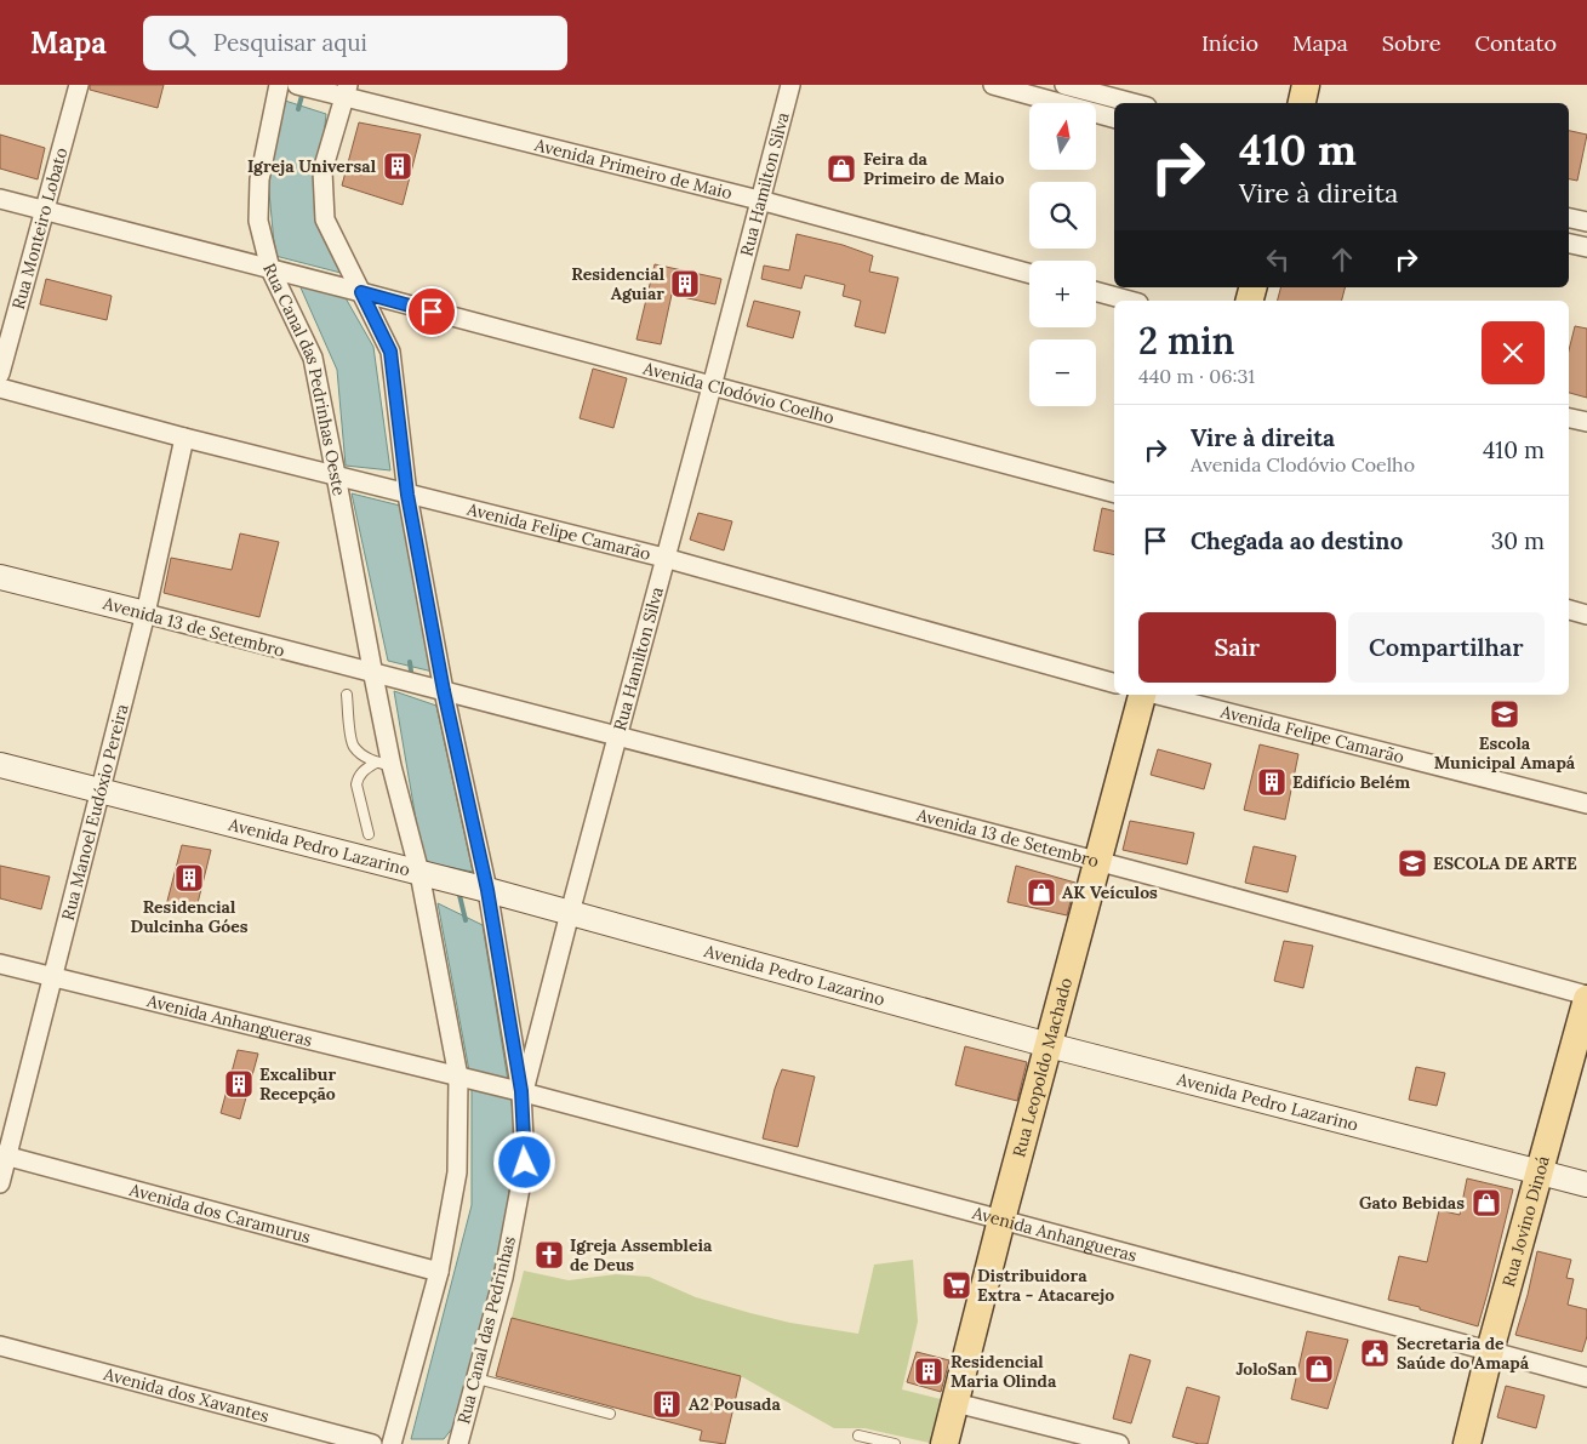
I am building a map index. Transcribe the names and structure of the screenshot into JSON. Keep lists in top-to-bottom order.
{
  "streets": {
    "main road": [
      "Avenida 13 de Setembro",
      "Avenida Pedro Lazarino",
      "Rua Leopoldo Machado",
      "Rua Jovino Dinoá"
    ],
    "street": [
      "Avenida Primeiro de Maio",
      "Rua Hamilton Silva",
      "Rua Monteiro Lobato",
      "Rua Canal das Pedrinhas Oeste",
      "Avenida Clodóvio Coelho",
      "Avenida Felipe Camarão",
      "Rua Manoel Eudóxio Pereira",
      "Avenida Anhangueras",
      "Avenida dos Caramurus",
      "Rua Canal das Pedrinhas",
      "Avenida dos Xavantes"
    ]
  },
  "crossings": [
    ["Avenida Primeiro de Maio", "Rua Hamilton Silva"],
    ["Avenida Primeiro de Maio", "Rua Canal das Pedrinhas"],
    ["Rua Hamilton Silva", "Avenida Clodóvio Coelho"],
    ["Rua Hamilton Silva", "Avenida Felipe Camarão"],
    ["Rua Hamilton Silva", "Avenida 13 de Setembro"],
    ["Rua Hamilton Silva", "Avenida Pedro Lazarino"],
    ["Rua Hamilton Silva", "Avenida Anhangueras"],
    ["Rua Hamilton Silva", "Rua Canal das Pedrinhas"],
    ["Rua Canal das Pedrinhas Oeste", "Avenida Clodóvio Coelho"],
    ["Rua Canal das Pedrinhas Oeste", "Avenida Felipe Camarão"],
    ["Rua Canal das Pedrinhas Oeste", "Avenida 13 de Setembro"],
    ["Avenida Clodóvio Coelho", "Rua Canal das Pedrinhas"],
    ["Avenida Felipe Camarão", "Rua Manoel Eudóxio Pereira"],
    ["Avenida Felipe Camarão", "Rua Canal das Pedrinhas"],
    ["Avenida 13 de Setembro", "Rua Manoel Eudóxio Pereira"],
    ["Avenida 13 de Setembro", "Rua Leopoldo Machado"],
    ["Avenida 13 de Setembro", "Rua Jovino Dinoá"],
    ["Avenida 13 de Setembro", "Rua Canal das Pedrinhas"],
    ["Rua Manoel Eudóxio Pereira", "Avenida Pedro Lazarino"],
    ["Rua Manoel Eudóxio Pereira", "Avenida Anhangueras"],
    ["Rua Manoel Eudóxio Pereira", "Avenida dos Caramurus"],
    ["Avenida Pedro Lazarino", "Rua Leopoldo Machado"],
    ["Avenida Pedro Lazarino", "Rua Jovino Dinoá"],
    ["Avenida Pedro Lazarino", "Rua Canal das Pedrinhas"],
    ["Avenida Anhangueras", "Rua Leopoldo Machado"],
    ["Avenida Anhangueras", "Rua Jovino Dinoá"],
    ["Avenida Anhangueras", "Rua Canal das Pedrinhas"]
  ],
  "places": {
    "building": [
      "Igreja Universal",
      "Residencial Aguiar",
      "Edifício Belém",
      "Residencial Dulcinha Góes",
      "Excalibur Recepção",
      "Residencial Maria Olinda",
      "A2 Pousada"
    ],
    "shop": [
      "Feira da Primeiro de Maio",
      "AK Veículos",
      "Gato Bebidas",
      "JoloSan"
    ],
    "school or university": ["Escola Municipal Amapá", "ESCOLA DE ARTE"],
    "church": ["Igreja Assembleia de Deus"],
    "supermarket": ["Distribuidora Extra - Atacarejo"],
    "public building": ["Secretaria de Saúde do Amapá"]
  },
  "north": "top",
  "page": {
    "header": "Mapa",
    "search": "Pesquisar aqui",
    "nav": [
      "Início",
      "Mapa",
      "Sobre",
      "Contato"
    ],
    "map_buttons": ["+", "−"],
    "turn": ["410 m", "Vire à direita"],
    "heading": ["2 min", "440 m · 06:31"],
    "list": [
      {
        "name": "Vire à direita",
        "note": "Avenida Clodóvio Coelho",
        "value": "410 m"
      },
      {
        "name": "Chegada ao destino",
        "value": "30 m"
      }
    ],
    "buttons": ["Sair", "Compartilhar"]
  }
}
